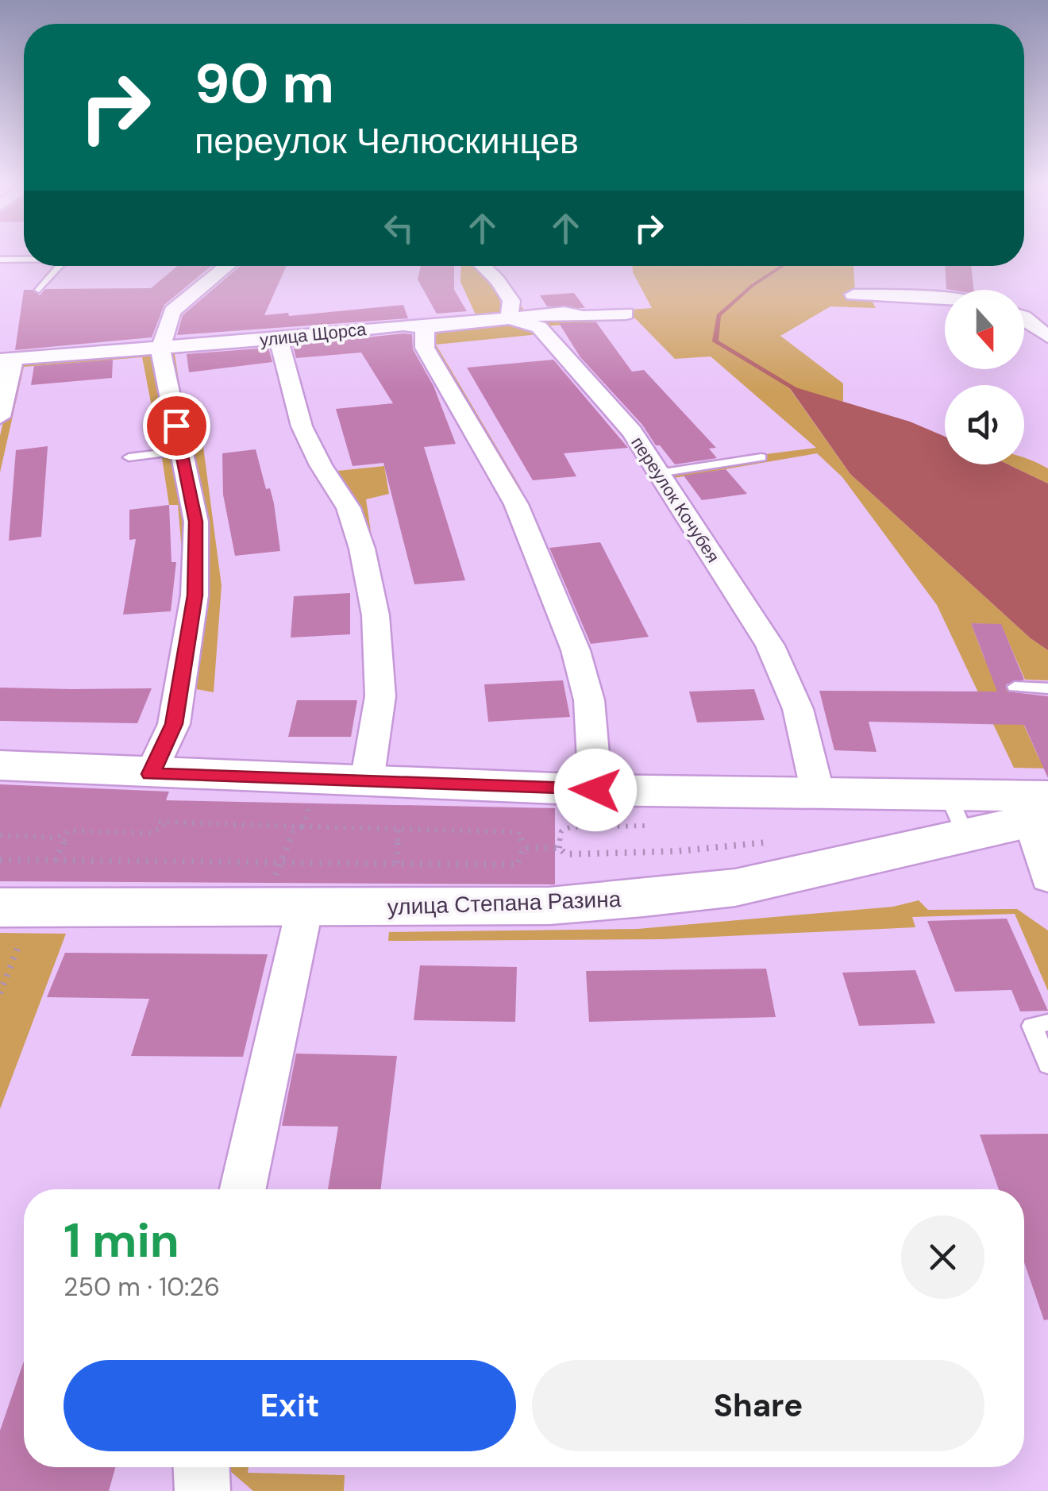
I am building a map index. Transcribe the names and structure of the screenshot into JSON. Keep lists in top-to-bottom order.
{
  "streets": {
    "main road": ["улица Степана Разина"],
    "street": ["улица Щорса", "переулок Кочубея"]
  },
  "crossings": [
    ["улица Щорса", "переулок Кочубея"],
    ["переулок Кочубея", "улица Степана Разина"]
  ],
  "north": "bottom",
  "page": {
    "turn": ["90 m", "переулок Челюскинцев"],
    "heading": ["1 min", "250 m · 10:26"],
    "buttons": ["Exit", "Share"]
  }
}
